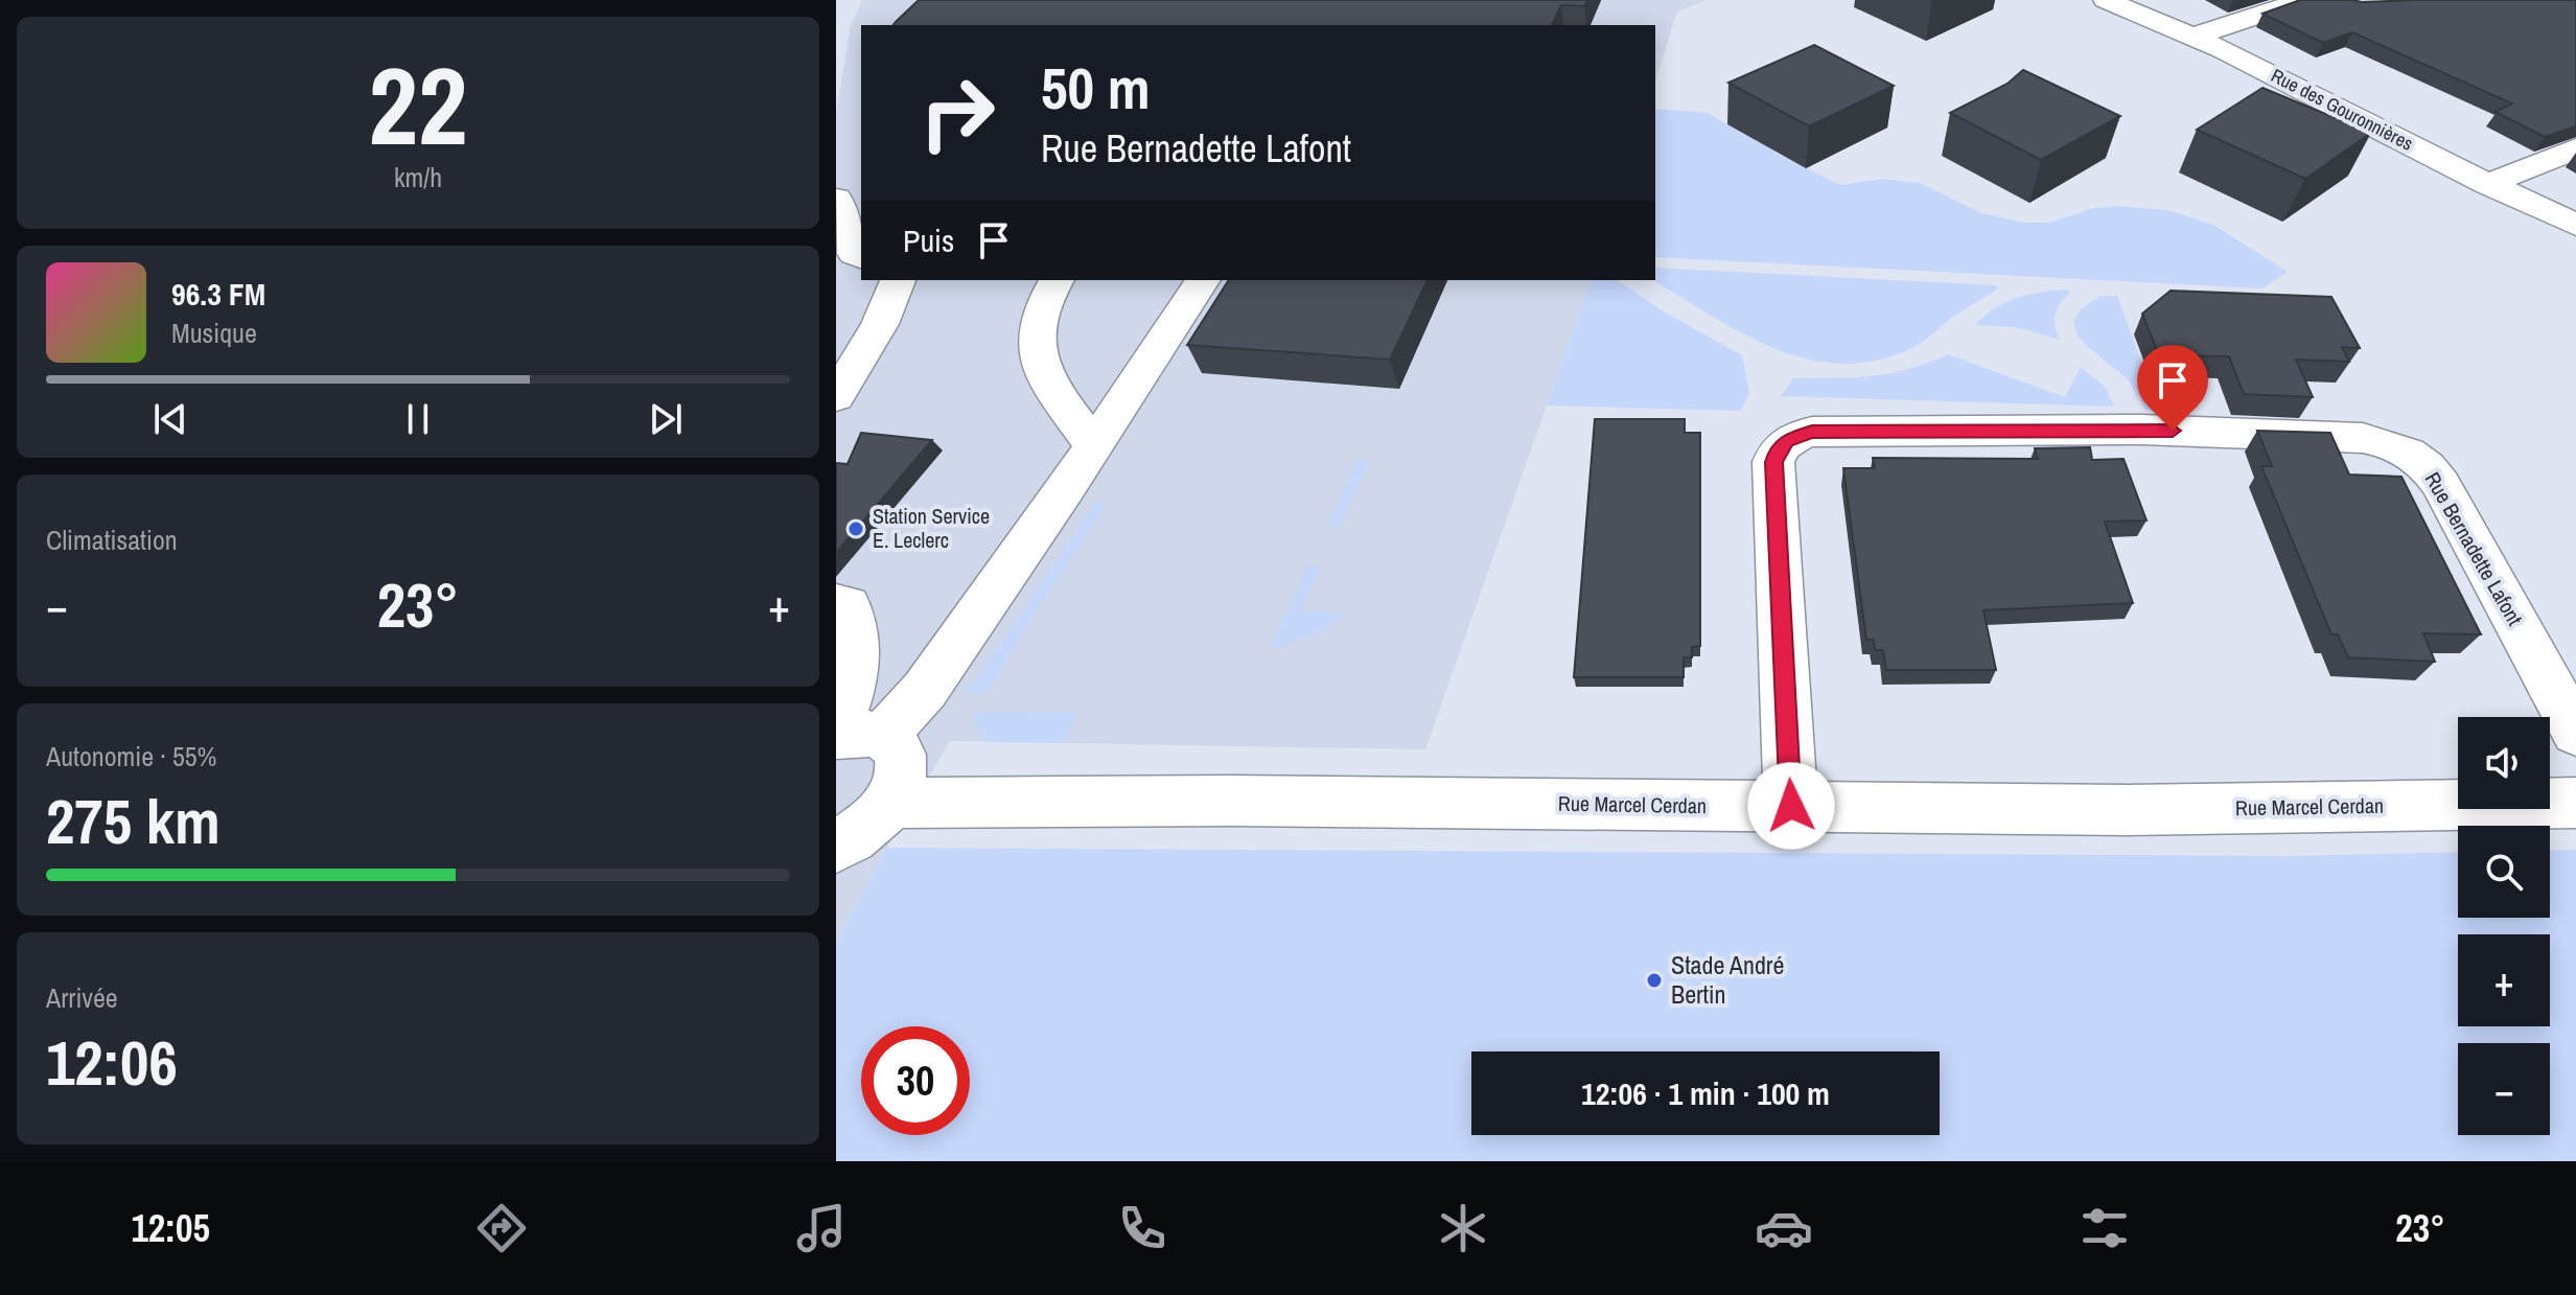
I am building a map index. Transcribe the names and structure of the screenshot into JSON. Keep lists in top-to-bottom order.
{
  "streets": {
    "street": ["Rue des Gouronnières", "Rue Bernadette Lafont", "Rue Marcel Cerdan"]
  },
  "crossings": [
    ["Rue Bernadette Lafont", "Rue Marcel Cerdan"]
  ],
  "places": ["Station Service E. Leclerc", "Stade André Bertin"],
  "page": {
    "tile": [
      ["22", "km/h"],
      "Climatisation",
      ["Autonomie · 55%", "275 km"],
      ["Arrivée", "12:06"]
    ],
    "turn": ["50 m", "Rue Bernadette Lafont"],
    "then": "Puis",
    "song": ["96.3 FM", "Musique"],
    "heat": ["−", "23°", "+"],
    "map_buttons": ["+", "−"],
    "limit": "30",
    "trip": "12:06 · 1 min · 100 m",
    "tabs": ["12:05", "23°"]
  }
}
